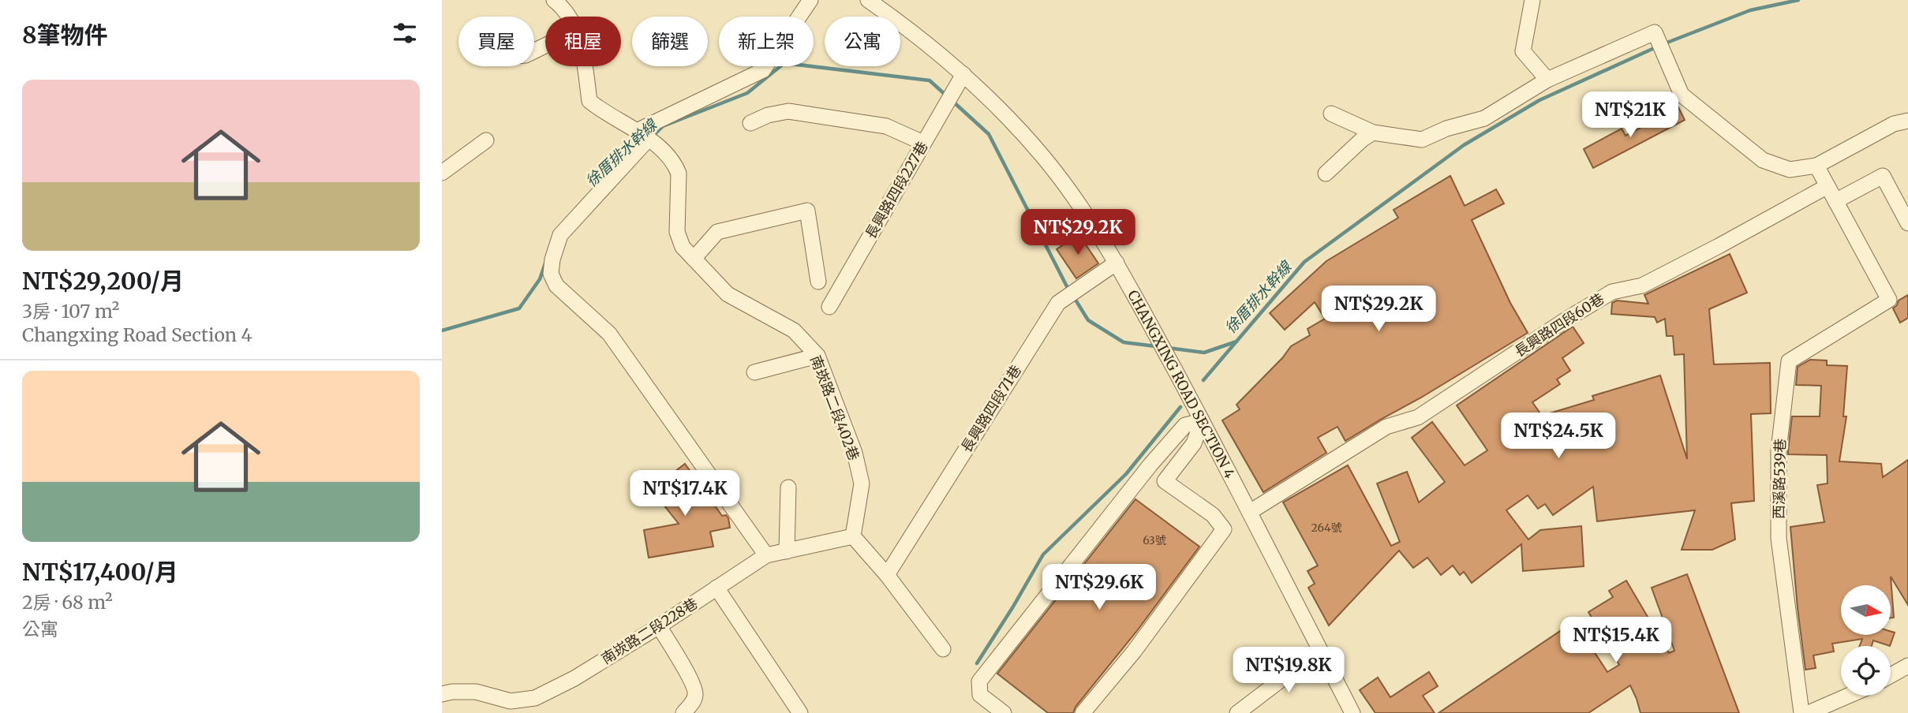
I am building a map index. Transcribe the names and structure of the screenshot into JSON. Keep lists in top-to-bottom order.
{
  "streets": {
    "street": [
      "長興路四段227巷",
      "長興路四段60巷",
      "CHANGXING ROAD SECTION 4",
      "南崁路二段402巷",
      "長興路四段71巷",
      "西溪路539巷",
      "南崁路二段228巷"
    ]
  },
  "crossings": [
    ["長興路四段227巷", "CHANGXING ROAD SECTION 4"],
    ["長興路四段60巷", "CHANGXING ROAD SECTION 4"],
    ["CHANGXING ROAD SECTION 4", "長興路四段71巷"],
    ["南崁路二段402巷", "南崁路二段228巷"]
  ],
  "water": ["徐厝排水幹線"],
  "house_numbers": ["264號", "63號"],
  "north": "right",
  "page": {
    "heading": "8筆物件",
    "chip": [
      "買屋",
      "租屋",
      "篩選",
      "新上架",
      "公寓"
    ],
    "list": [
      {
        "name": "NT$29,200/月",
        "note": "3房 · 107 m² · Changxing Road Section 4"
      },
      {
        "name": "NT$17,400/月",
        "note": "2房 · 68 m² · 公寓"
      }
    ],
    "price": [
      "NT$21K",
      "NT$29.2K",
      "NT$29.2K",
      "NT$24.5K",
      "NT$17.4K",
      "NT$29.6K",
      "NT$15.4K",
      "NT$19.8K"
    ]
  }
}
